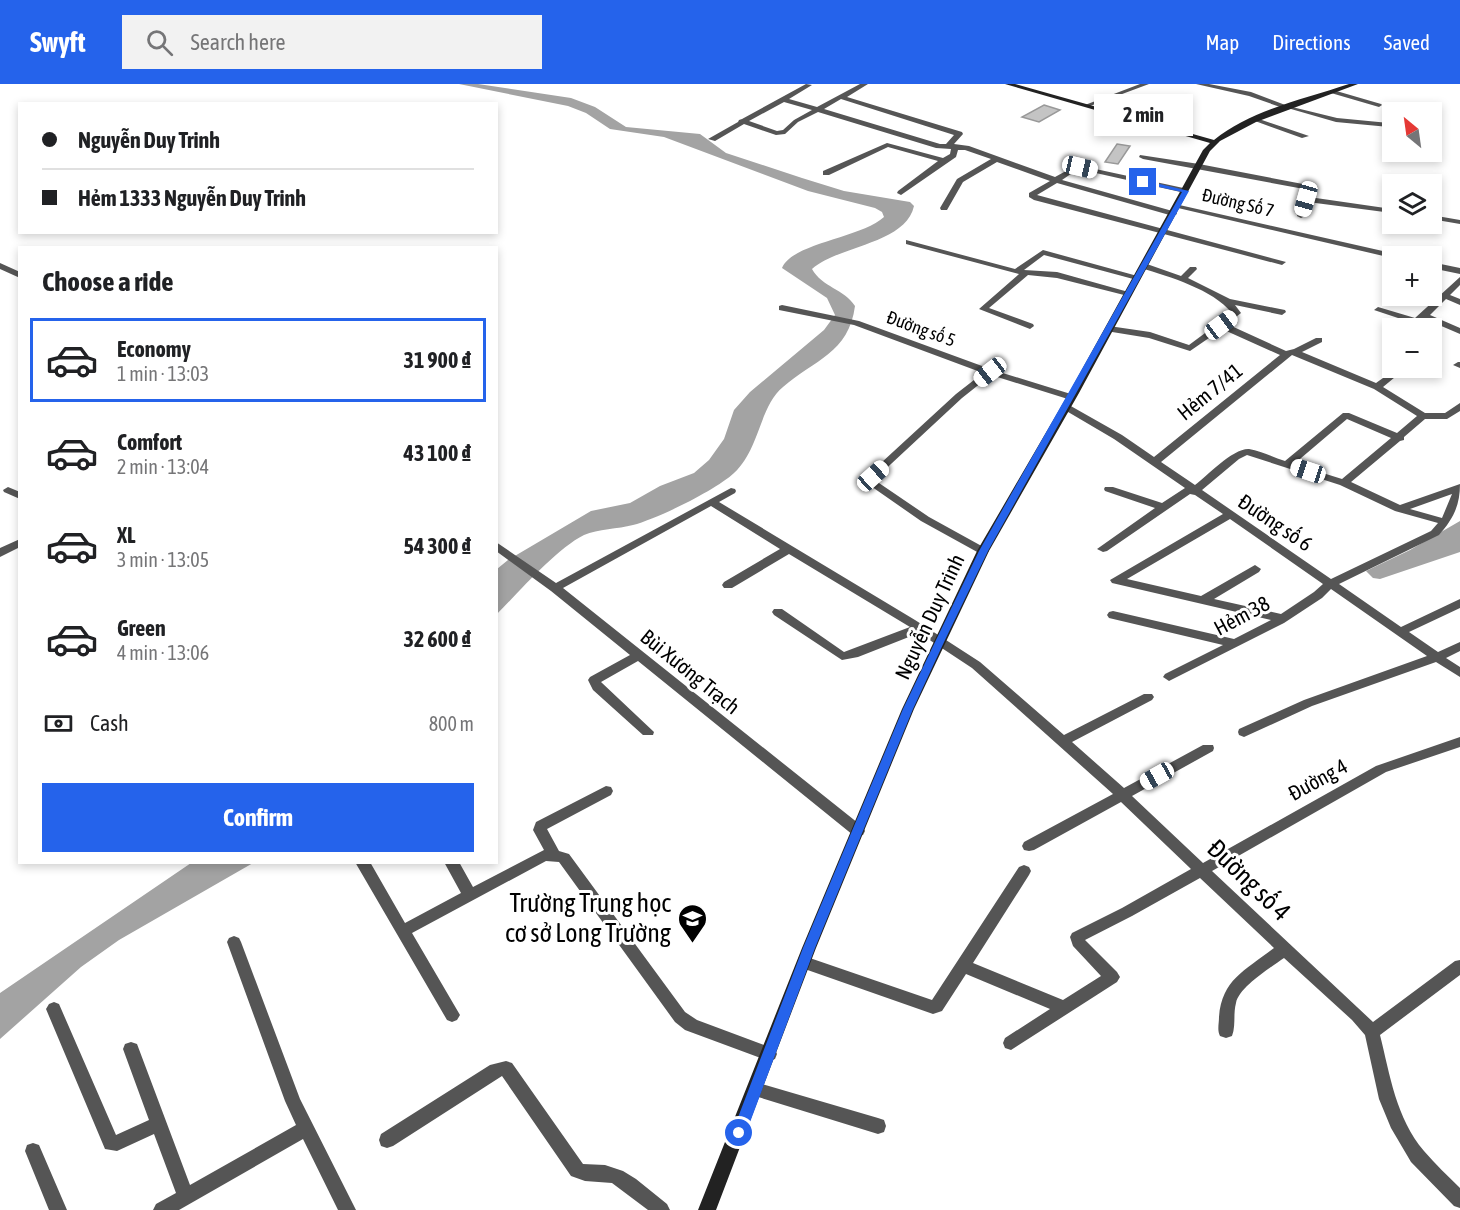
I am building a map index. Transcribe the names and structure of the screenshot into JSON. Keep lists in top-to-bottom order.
{
  "streets": {
    "main road": ["Nguyễn Duy Trinh"],
    "street": [
      "Đường Số 7",
      "Đường số 5",
      "Hẻm 7/41",
      "Đường số 6",
      "Hẻm 38",
      "Bùi Xương Trạch",
      "Đường 4",
      "Đường số 4"
    ]
  },
  "crossings": [
    ["Đường Số 7", "Nguyễn Duy Trinh"],
    ["Đường số 5", "Đường số 6"],
    ["Đường số 5", "Nguyễn Duy Trinh"],
    ["Hẻm 7/41", "Đường số 6"],
    ["Đường số 6", "Hẻm 38"],
    ["Đường số 6", "Nguyễn Duy Trinh"],
    ["Nguyễn Duy Trinh", "Bùi Xương Trạch"],
    ["Nguyễn Duy Trinh", "Đường số 4"],
    ["Đường 4", "Đường số 4"]
  ],
  "places": {
    "school or university": ["Trường Trung học cơ sở Long Trường"]
  },
  "north": "top left",
  "page": {
    "header": "Swyft",
    "search": "Search here",
    "nav": ["Map", "Directions", "Saved"],
    "bubble": "2 min",
    "map_buttons": ["+", "−"],
    "banner": ["Nguyễn Duy Trinh", "Hẻm 1333 Nguyễn Duy Trinh"],
    "heading": "Choose a ride",
    "list": [
      {
        "name": "Economy",
        "note": "1 min · 13:03",
        "value": "31 900 ₫"
      },
      {
        "name": "Comfort",
        "note": "2 min · 13:04",
        "value": "43 100 ₫"
      },
      {
        "name": "XL",
        "note": "3 min · 13:05",
        "value": "54 300 ₫"
      },
      {
        "name": "Green",
        "note": "4 min · 13:06",
        "value": "32 600 ₫"
      }
    ],
    "pay": ["Cash", "800 m"],
    "buttons": "Confirm"
  }
}
